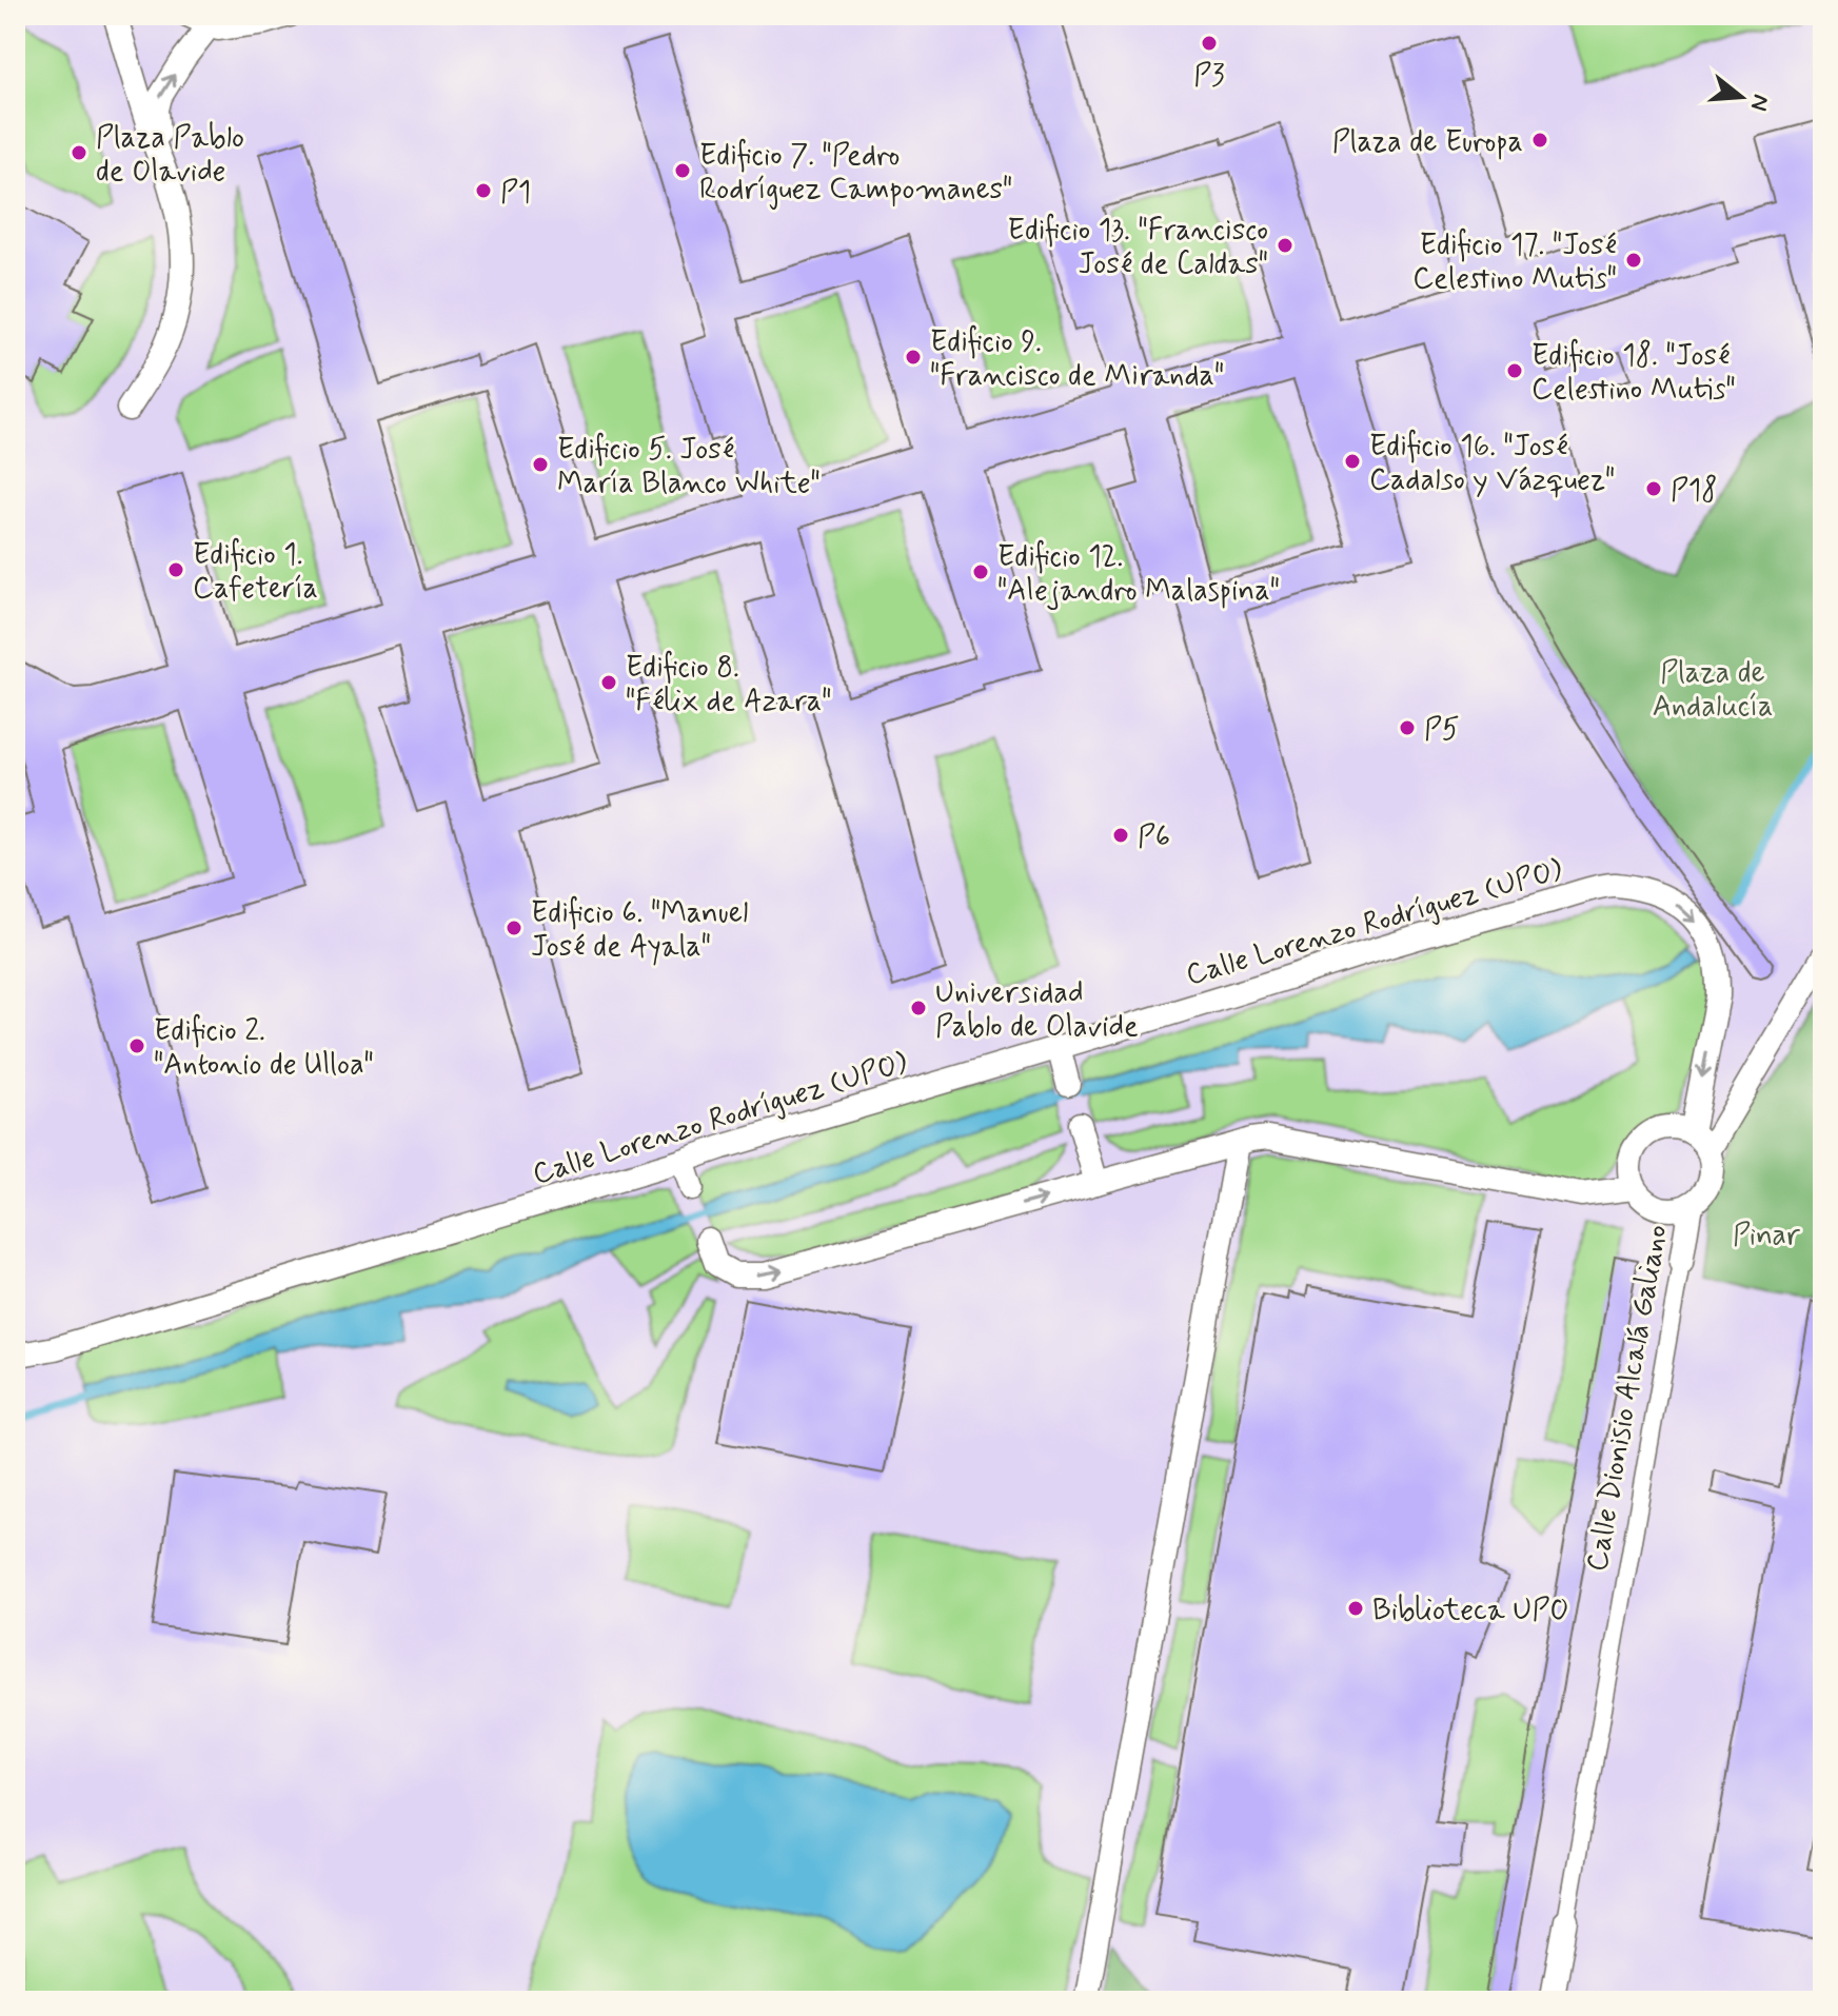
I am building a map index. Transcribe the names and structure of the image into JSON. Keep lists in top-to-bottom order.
{
  "streets": {
    "street": ["Calle Lorenzo Rodríguez (UPO)", "Calle Dionisio Alcalá Galiano"]
  },
  "crossings": [
    ["Calle Lorenzo Rodríguez (UPO)", "Calle Dionisio Alcalá Galiano"]
  ],
  "parks": ["Plaza de Andalucía", "Pinar"],
  "places": [
    "P3",
    "Plaza de Europa",
    "Plaza Pablo de Olavide",
    "Edificio 7. \"Pedro Rodríguez Campomanes\"",
    "P1",
    "Edificio 13. \"Francisco José de Caldas\"",
    "Edificio 17. \"José Celestino Mutis\"",
    "Edificio 9. \"Francisco de Miranda\"",
    "Edificio 18. \"José Celestino Mutis\"",
    "Edificio 16. \"José Cadalso y Vázquez\"",
    "Edificio 5. José María Blanco White\"",
    "P18",
    "Edificio 1. Cafetería",
    "Edificio 12. \"Alejandro Malaspina\"",
    "Edificio 8. \"Félix de Azara\"",
    "P5",
    "P6",
    "Edificio 6. \"Manuel José de Ayala\"",
    "Universidad Pablo de Olavide",
    "Edificio 2. \"Antonio de Ulloa\"",
    "Biblioteca UPO"
  ],
  "north": "right"
}
